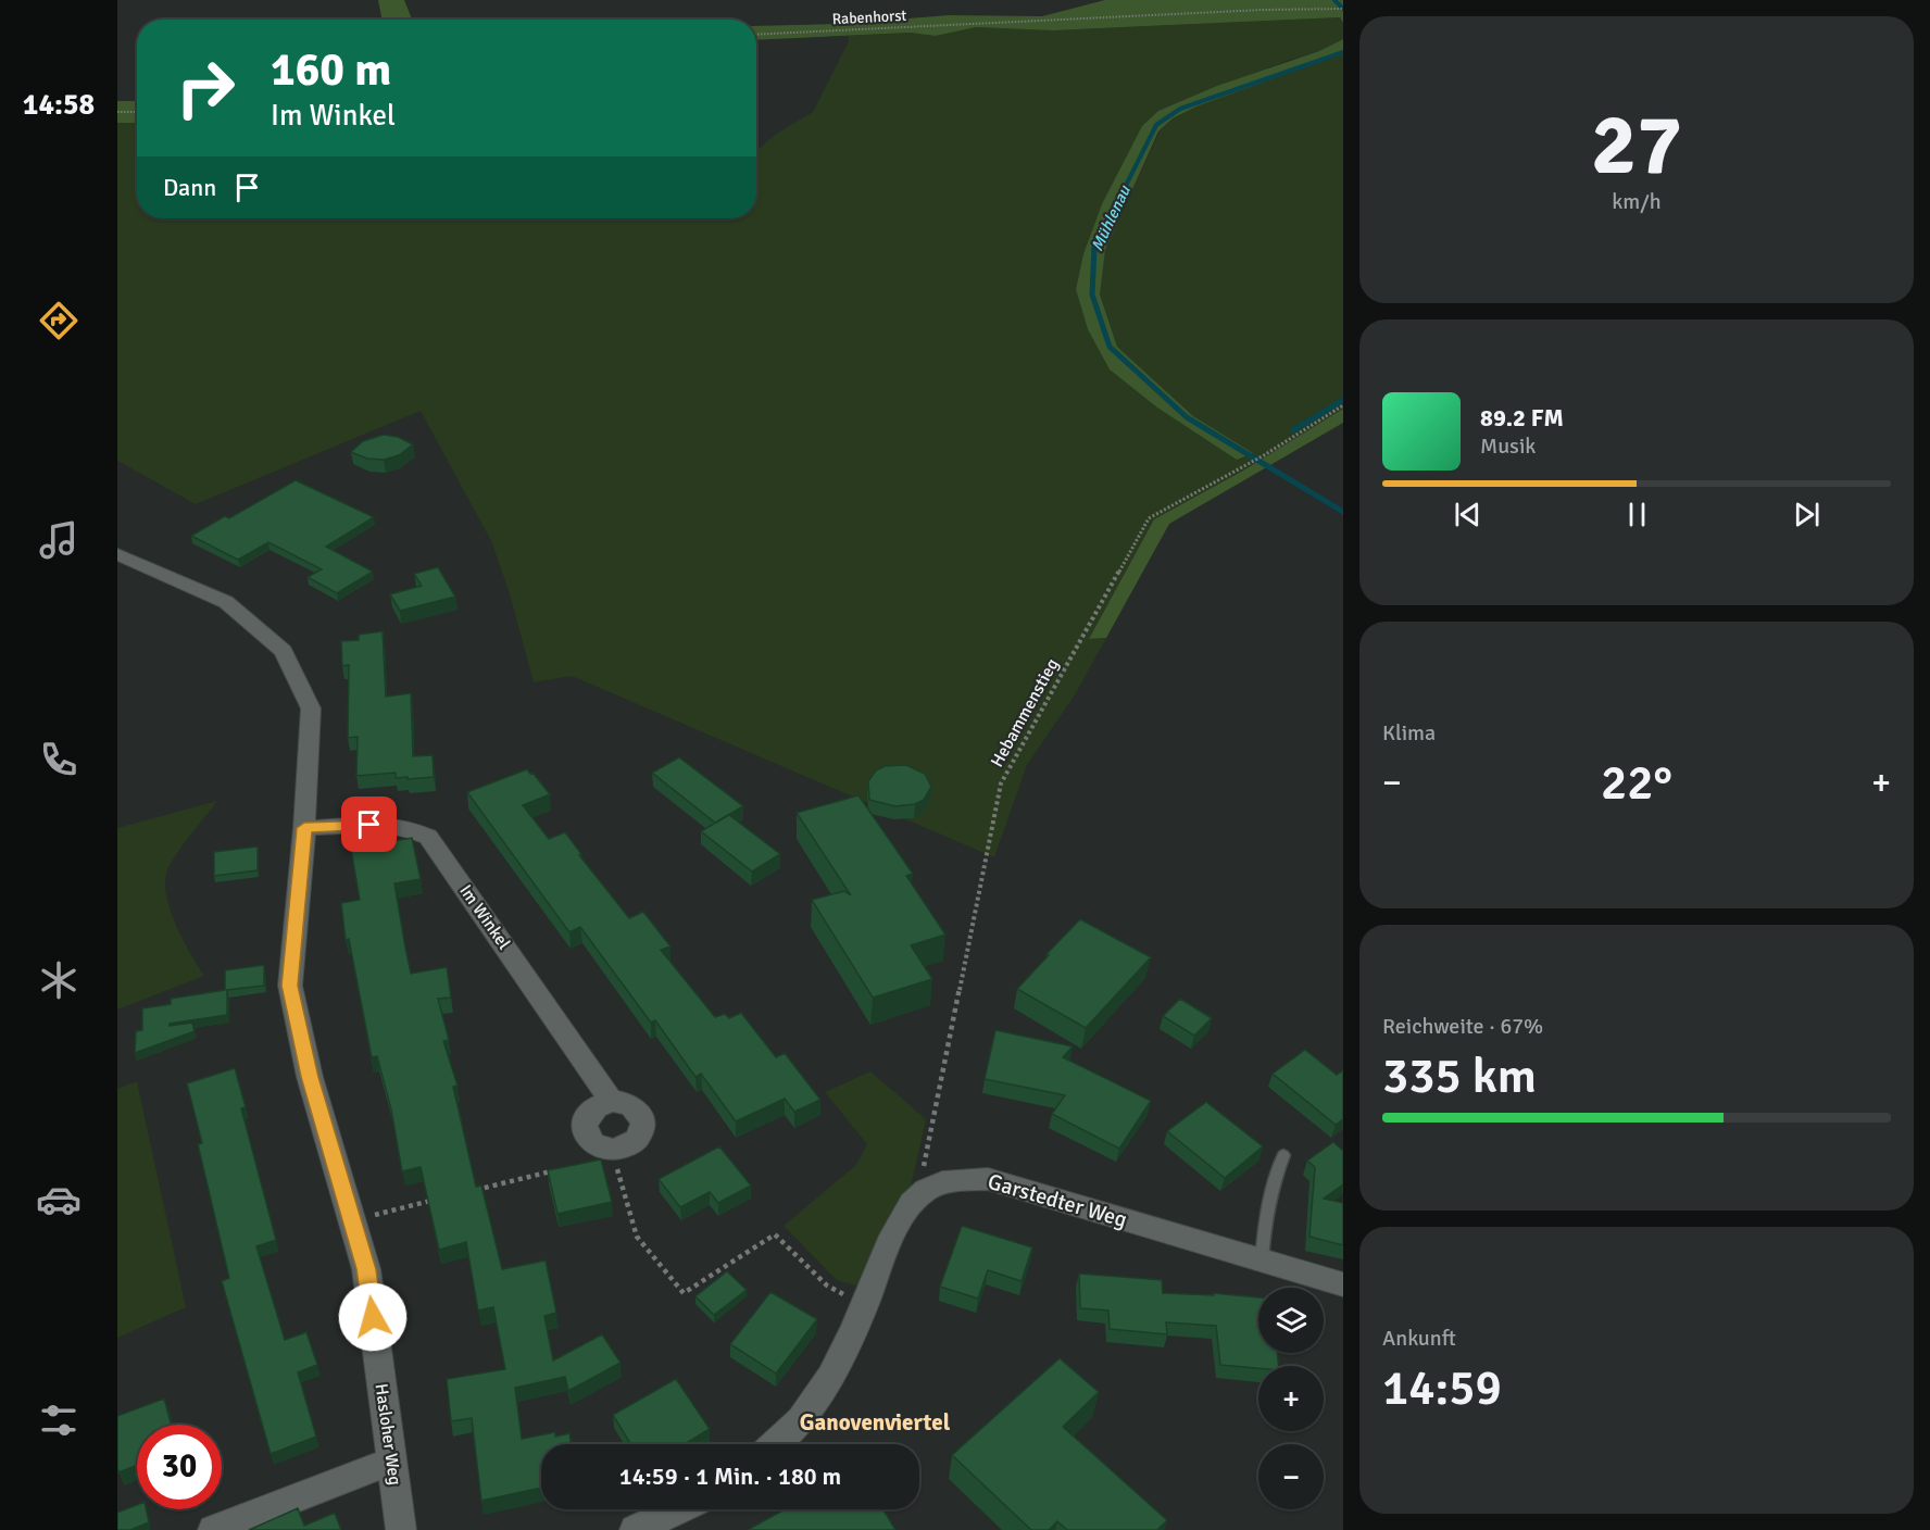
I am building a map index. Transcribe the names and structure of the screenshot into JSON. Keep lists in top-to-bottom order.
{
  "streets": {
    "street": ["Im Winkel", "Garstedter Weg", "Hasloher Weg"],
    "path": ["Rabenhorst", "Hebammenstieg"]
  },
  "crossings": [
    ["Hebammenstieg", "Garstedter Weg"],
    ["Im Winkel", "Hasloher Weg"]
  ],
  "districts": ["Ganovenviertel"],
  "water": ["Mühlenau"],
  "page": {
    "tabs": "14:58",
    "tile": [
      ["27", "km/h"],
      "Klima",
      ["Reichweite · 67%", "335 km"],
      ["Ankunft", "14:59"]
    ],
    "turn": ["160 m", "Im Winkel"],
    "then": "Dann",
    "song": ["89.2 FM", "Musik"],
    "heat": ["−", "22°", "+"],
    "map_buttons": ["+", "−"],
    "limit": "30",
    "trip": "14:59 · 1 Min. · 180 m"
  }
}
